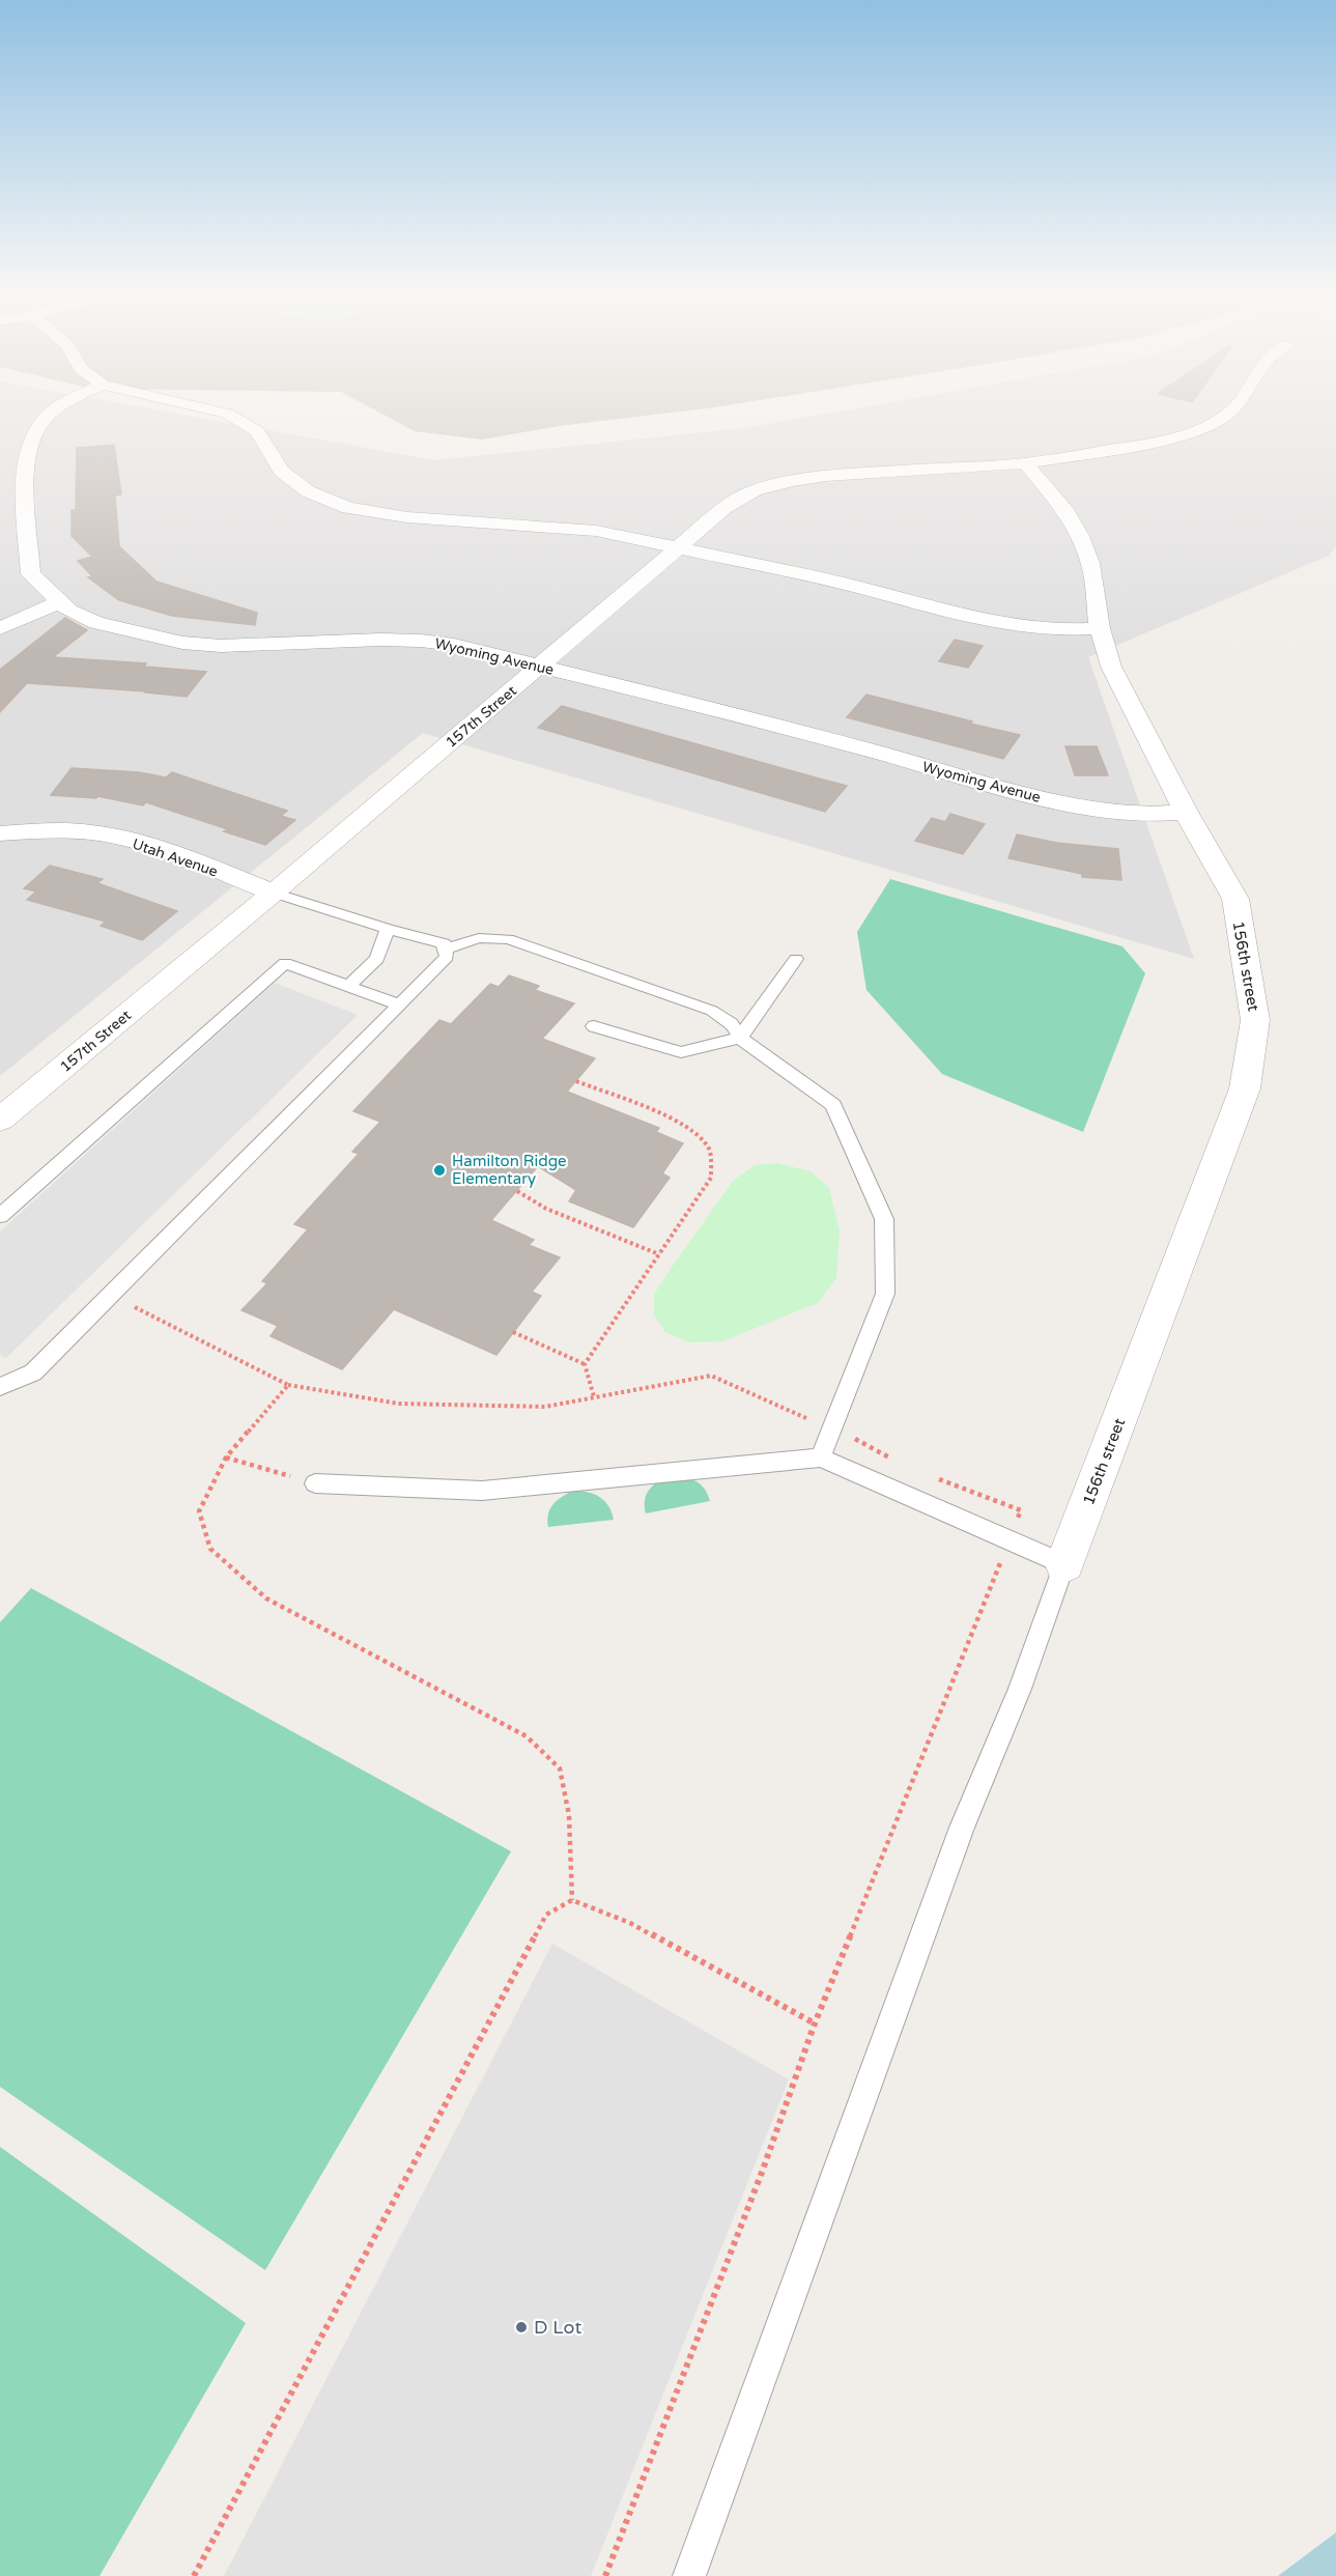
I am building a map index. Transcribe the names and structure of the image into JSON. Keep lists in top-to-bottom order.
{
  "streets": {
    "street": [
      "Wyoming Avenue",
      "157th Street",
      "Utah Avenue",
      "156th street"
    ]
  },
  "crossings": [
    ["Wyoming Avenue", "157th Street"],
    ["Wyoming Avenue", "156th street"],
    ["157th Street", "Utah Avenue"],
    ["157th Street", "156th street"]
  ],
  "places": ["Hamilton Ridge Elementary", "D Lot"]
}
